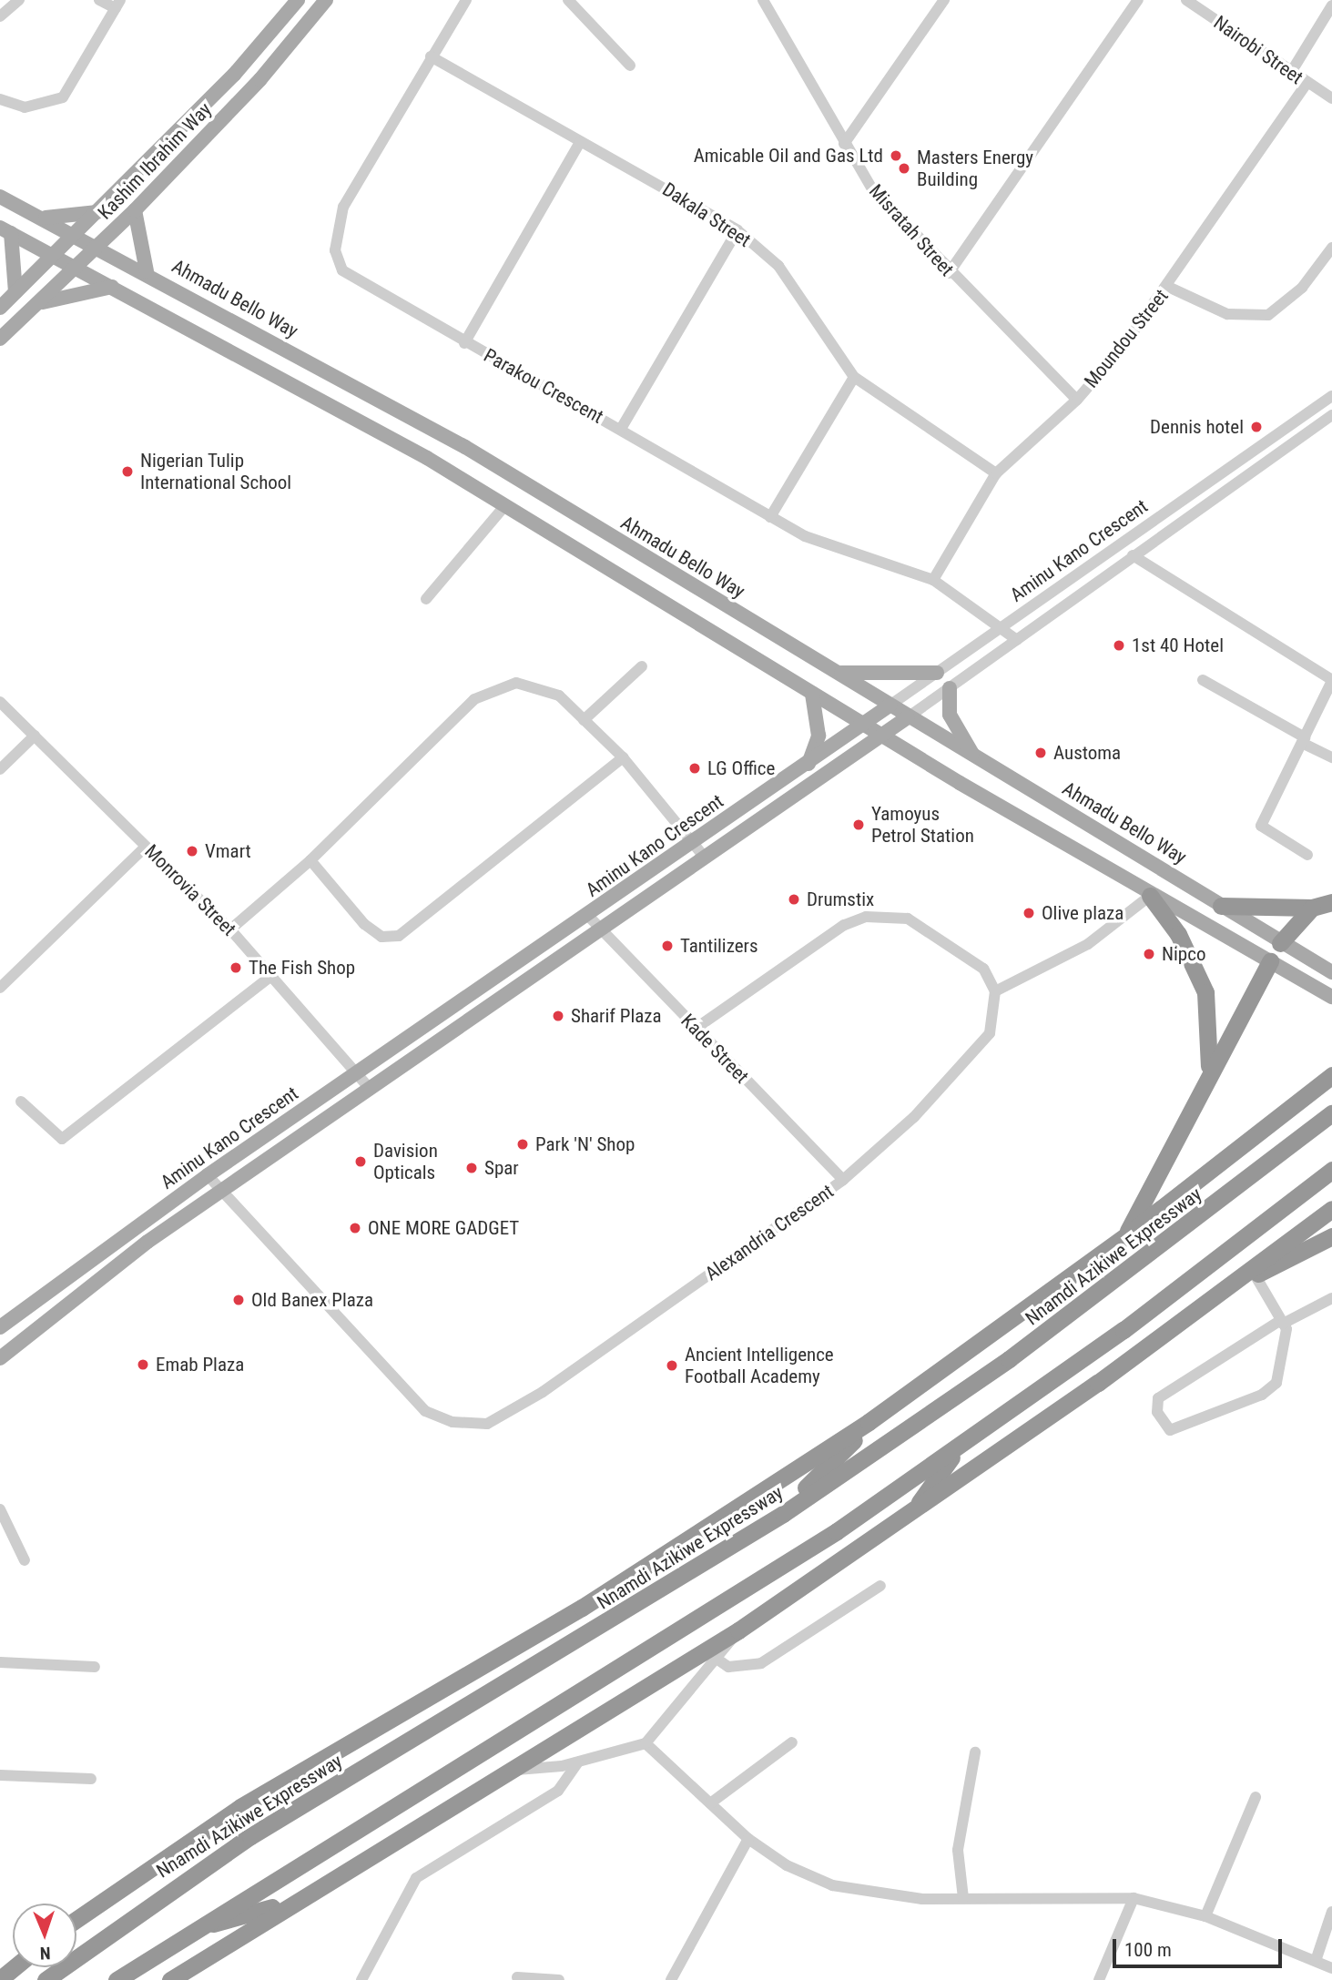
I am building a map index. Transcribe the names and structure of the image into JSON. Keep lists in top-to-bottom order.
{
  "streets": {
    "highway": ["Nnamdi Azikiwe Expressway"],
    "main road": ["Kashim Ibrahim Way", "Ahmadu Bello Way", "Aminu Kano Crescent"],
    "street": [
      "Nairobi Street",
      "Dakala Street",
      "Misratah Street",
      "Moundou Street",
      "Parakou Crescent",
      "Monrovia Street",
      "Kade Street",
      "Alexandria Crescent"
    ]
  },
  "crossings": [
    ["Nairobi Street", "Moundou Street"],
    ["Kashim Ibrahim Way", "Ahmadu Bello Way"],
    ["Dakala Street", "Moundou Street"],
    ["Dakala Street", "Parakou Crescent"],
    ["Misratah Street", "Moundou Street"],
    ["Ahmadu Bello Way", "Aminu Kano Crescent"],
    ["Moundou Street", "Parakou Crescent"],
    ["Parakou Crescent", "Aminu Kano Crescent"],
    ["Aminu Kano Crescent", "Monrovia Street"],
    ["Aminu Kano Crescent", "Kade Street"],
    ["Aminu Kano Crescent", "Alexandria Crescent"],
    ["Kade Street", "Alexandria Crescent"]
  ],
  "places": [
    "Amicable Oil and Gas Ltd",
    "Masters Energy Building",
    "Dennis hotel",
    "Nigerian Tulip International School",
    "1st 40 Hotel",
    "Austoma",
    "LG Office",
    "Yamoyus Petrol Station",
    "Vmart",
    "Drumstix",
    "Olive plaza",
    "Tantilizers",
    "Nipco",
    "The Fish Shop",
    "Sharif Plaza",
    "Park 'N' Shop",
    "Davision Opticals",
    "Spar",
    "ONE MORE GADGET",
    "Old Banex Plaza",
    "Emab Plaza",
    "Ancient Intelligence Football Academy"
  ],
  "scale_bar": "100 m",
  "north": "bottom"
}
